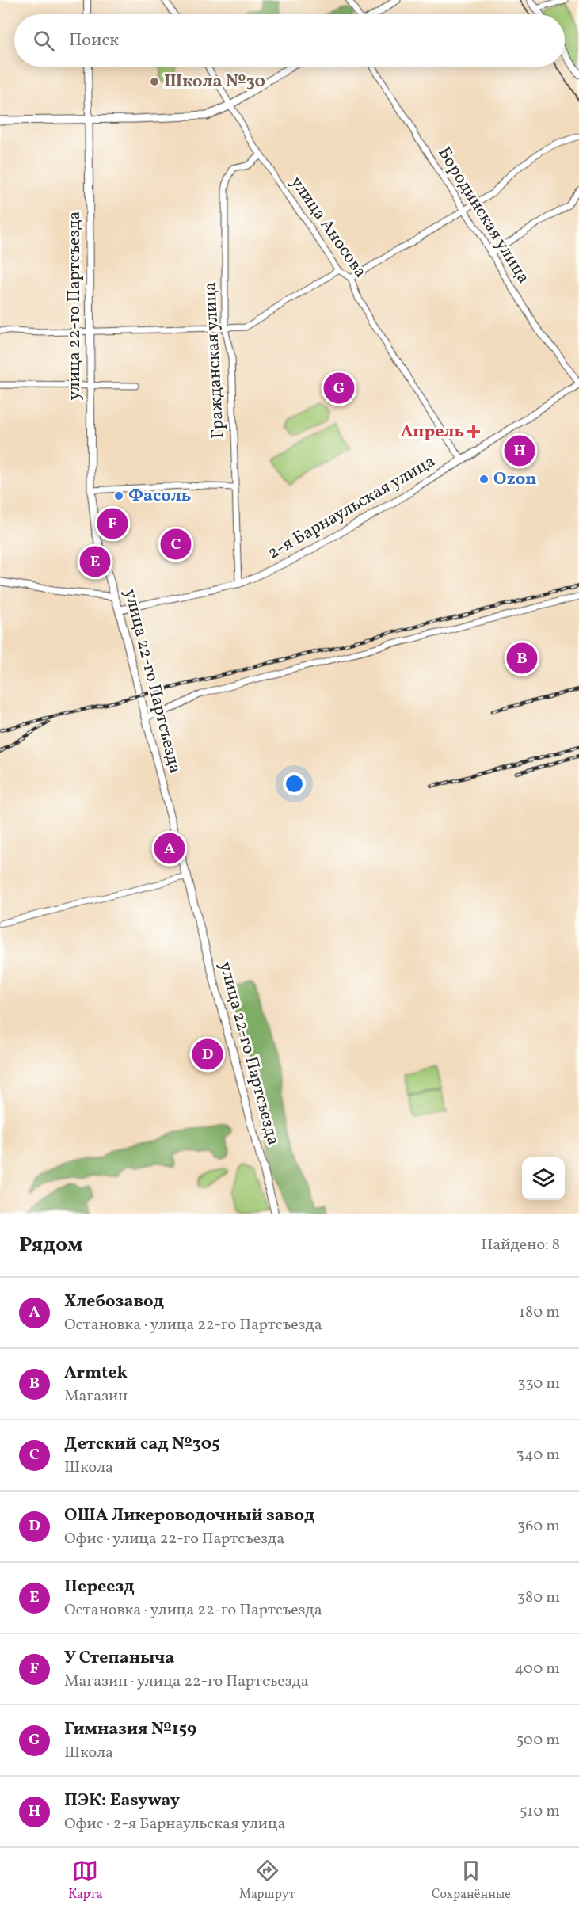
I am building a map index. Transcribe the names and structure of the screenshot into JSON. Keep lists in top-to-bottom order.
{
  "streets": {
    "main road": ["улица 22-го Партсъезда"],
    "street": [
      "Бородинская улица",
      "улица Аносова",
      "Гражданская улица",
      "2-я Барнаульская улица"
    ]
  },
  "crossings": [
    ["Бородинская улица", "2-я Барнаульская улица"],
    ["улица Аносова", "Гражданская улица"],
    ["улица Аносова", "2-я Барнаульская улица"],
    ["улица 22-го Партсъезда", "2-я Барнаульская улица"],
    ["Гражданская улица", "2-я Барнаульская улица"]
  ],
  "places": {
    "other": ["Школа №30", "Ozon", "Фасоль"],
    "health": ["Апрель"]
  },
  "page": {
    "search": "Поиск",
    "pins": [
      "G",
      "H",
      "F",
      "C",
      "E",
      "B",
      "A",
      "D"
    ],
    "heading": ["Рядом", "Найдено: 8"],
    "list": [
      {
        "mark": "A",
        "name": "Хлебозавод",
        "note": "Остановка · улица 22-го Партсъезда",
        "value": "180 m"
      },
      {
        "mark": "B",
        "name": "Armtek",
        "note": "Магазин",
        "value": "330 m"
      },
      {
        "mark": "C",
        "name": "Детский сад №305",
        "note": "Школа",
        "value": "340 m"
      },
      {
        "mark": "D",
        "name": "ОША Ликероводочный завод",
        "note": "Офис · улица 22-го Партсъезда",
        "value": "360 m"
      },
      {
        "mark": "E",
        "name": "Переезд",
        "note": "Остановка · улица 22-го Партсъезда",
        "value": "380 m"
      },
      {
        "mark": "F",
        "name": "У Степаныча",
        "note": "Магазин · улица 22-го Партсъезда",
        "value": "400 m"
      },
      {
        "mark": "G",
        "name": "Гимназия №159",
        "note": "Школа",
        "value": "500 m"
      },
      {
        "mark": "H",
        "name": "ПЭК: Easyway",
        "note": "Офис · 2-я Барнаульская улица",
        "value": "510 m"
      }
    ],
    "nav": ["Карта", "Маршрут", "Сохранённые"]
  }
}
